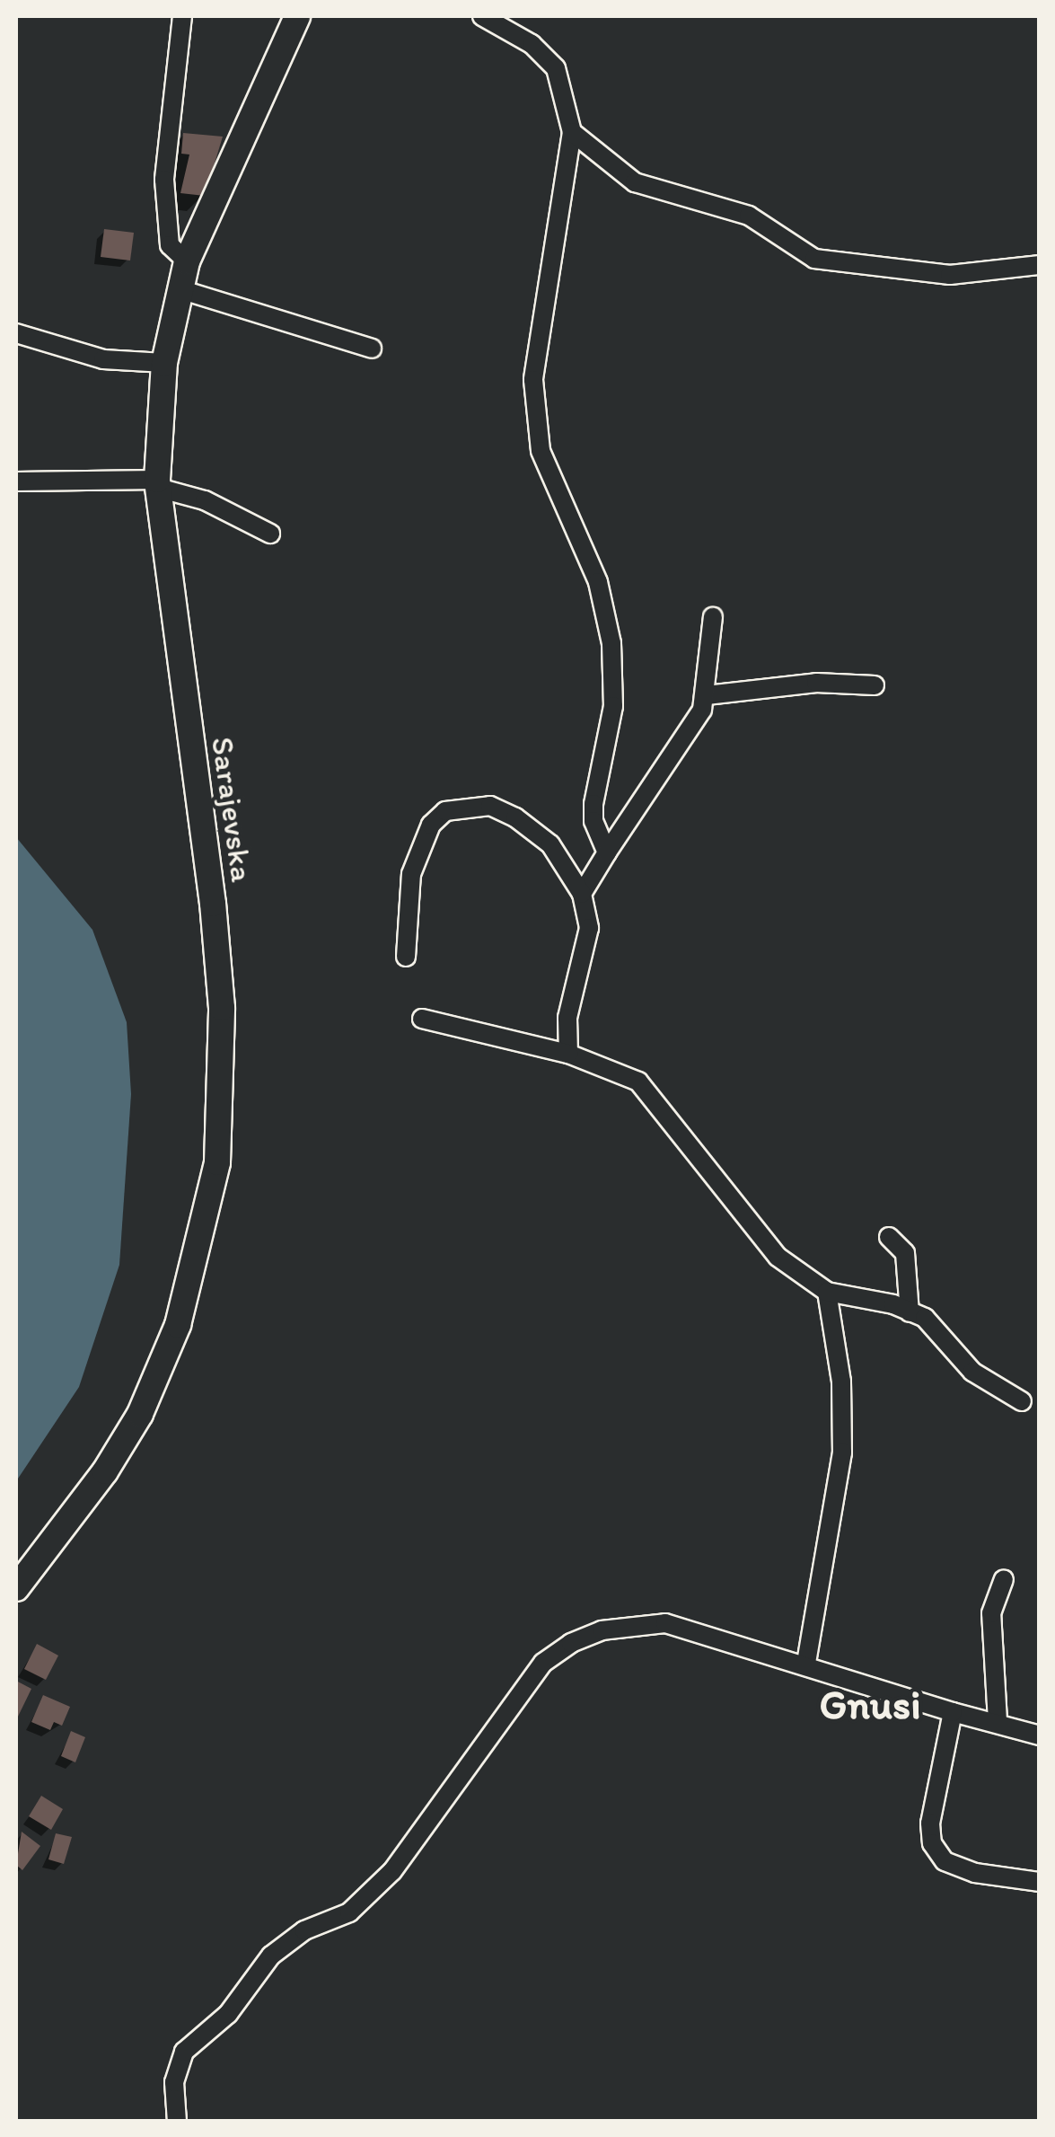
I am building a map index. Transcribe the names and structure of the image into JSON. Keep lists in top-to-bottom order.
{
  "streets": {
    "main road": ["Sarajevska"]
  },
  "districts": ["Gnusi"]
}
